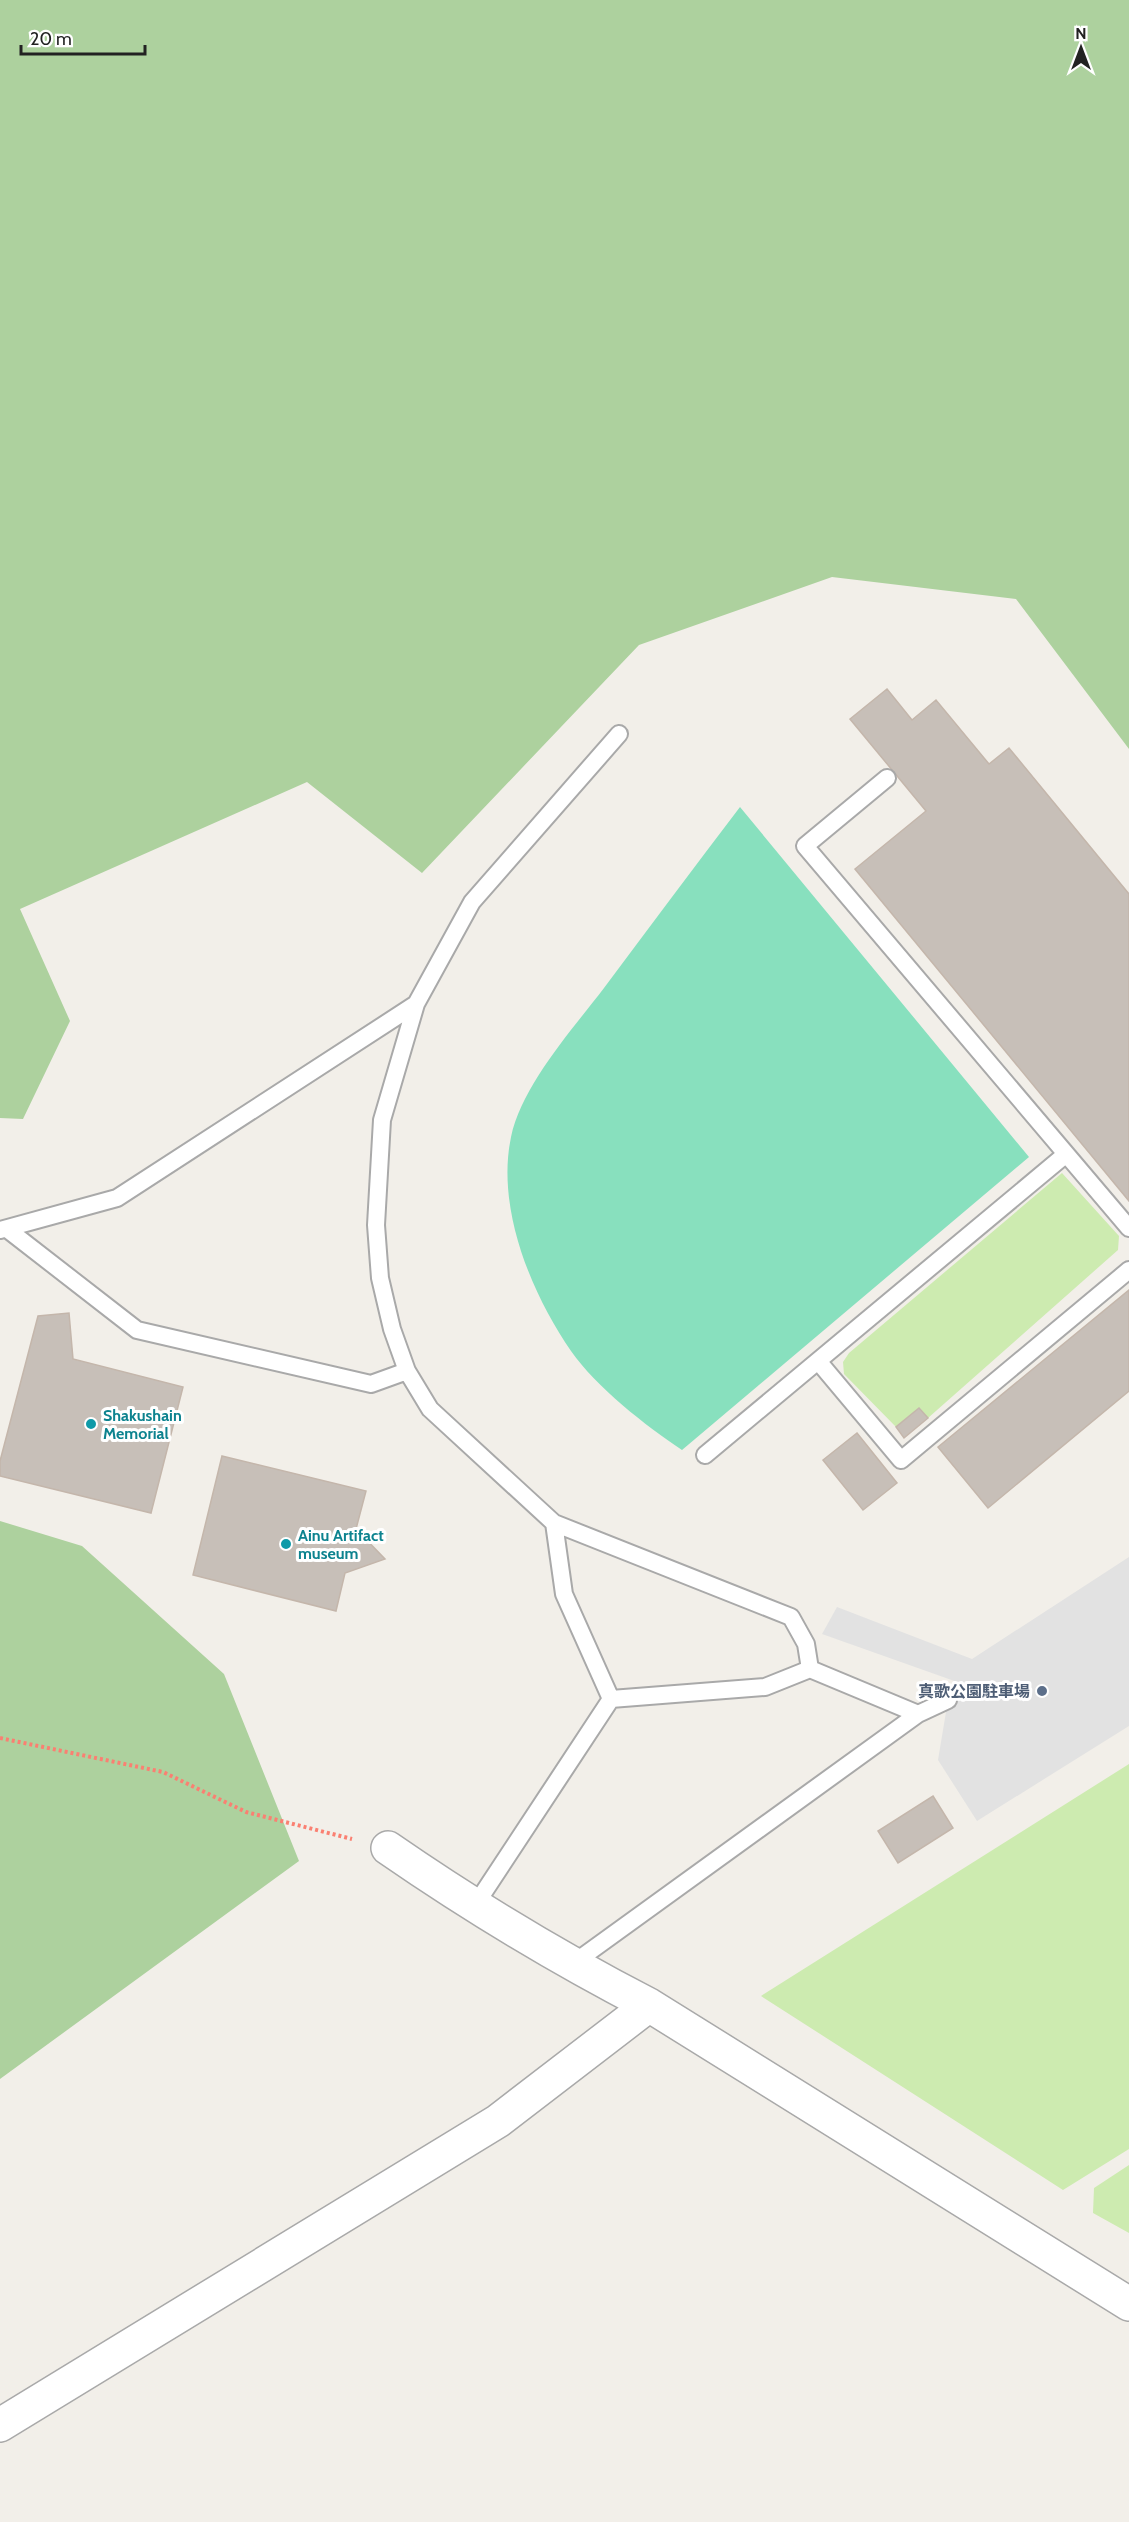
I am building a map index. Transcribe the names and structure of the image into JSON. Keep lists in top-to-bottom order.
{
  "places": ["Shakushain Memorial", "Ainu Artifact museum", "真歌公園駐車場"],
  "scale_bar": "20 m",
  "north": "top"
}
